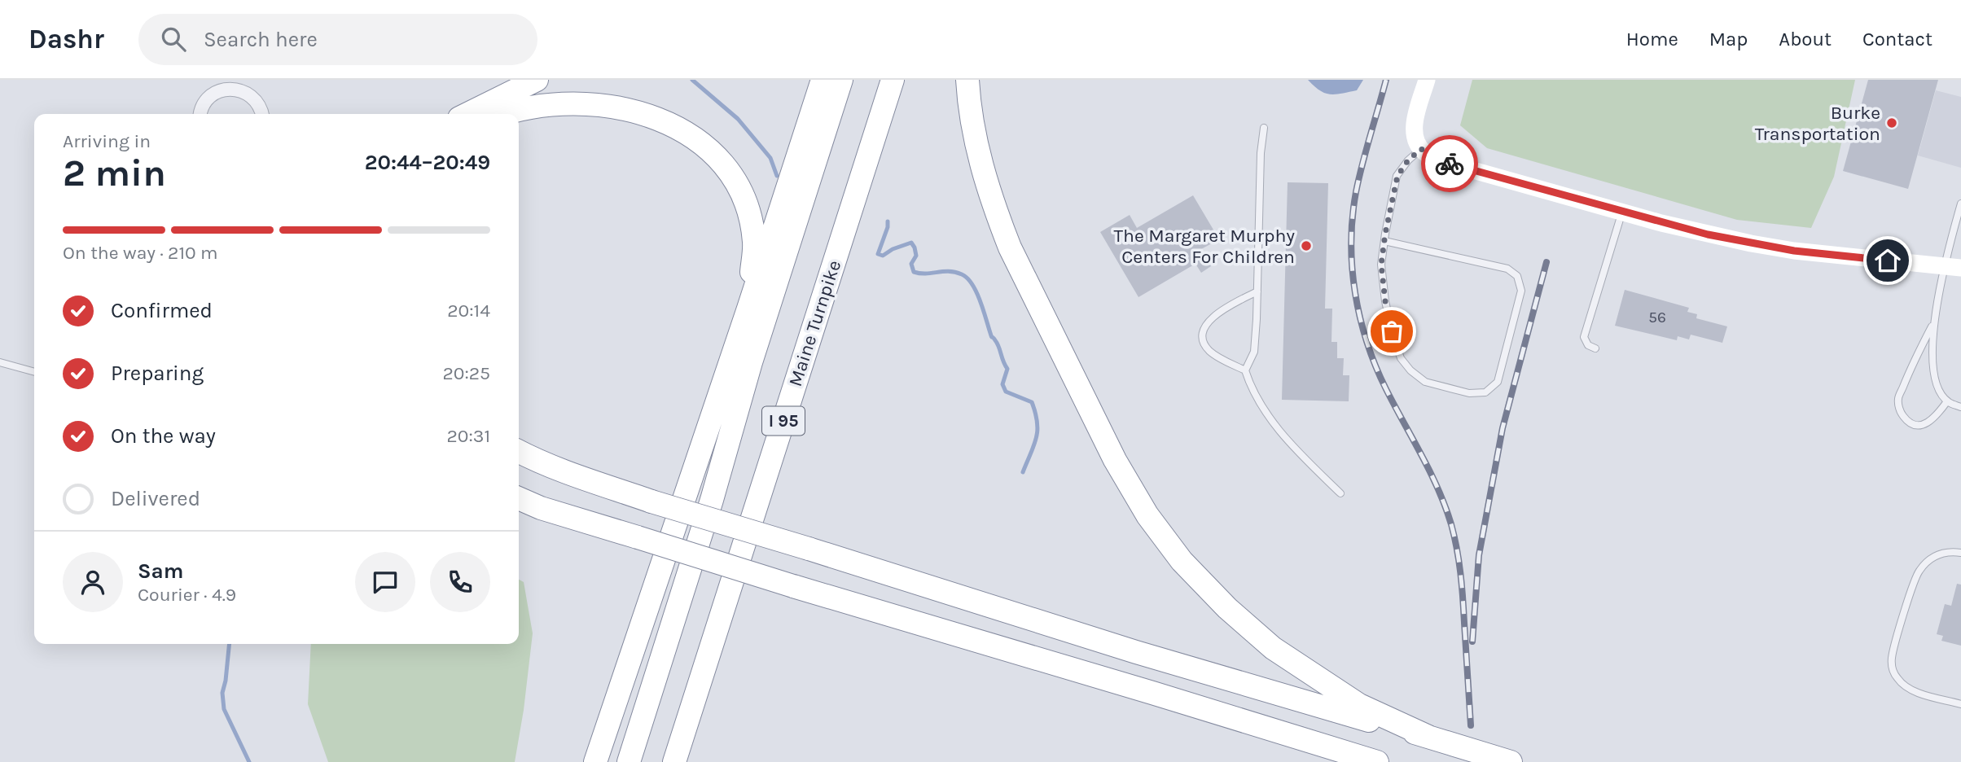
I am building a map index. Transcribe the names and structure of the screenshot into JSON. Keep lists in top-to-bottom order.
{
  "streets": {
    "highway": ["Maine Turnpike", "I 95"]
  },
  "places": ["Burke Transportation", "The Margaret Murphy Centers For Children"],
  "house_numbers": ["56"],
  "page": {
    "header": "Dashr",
    "search": "Search here",
    "nav": [
      "Home",
      "Map",
      "About",
      "Contact"
    ],
    "heading": ["2 min", "Arriving in", "20:44–20:49"],
    "panel": ["Sam", "Courier · 4.9"],
    "bar": "On the way · 210 m",
    "list": [
      ["Confirmed", "20:14"],
      ["Preparing", "20:25"],
      ["On the way", "20:31"],
      "Delivered"
    ]
  }
}
